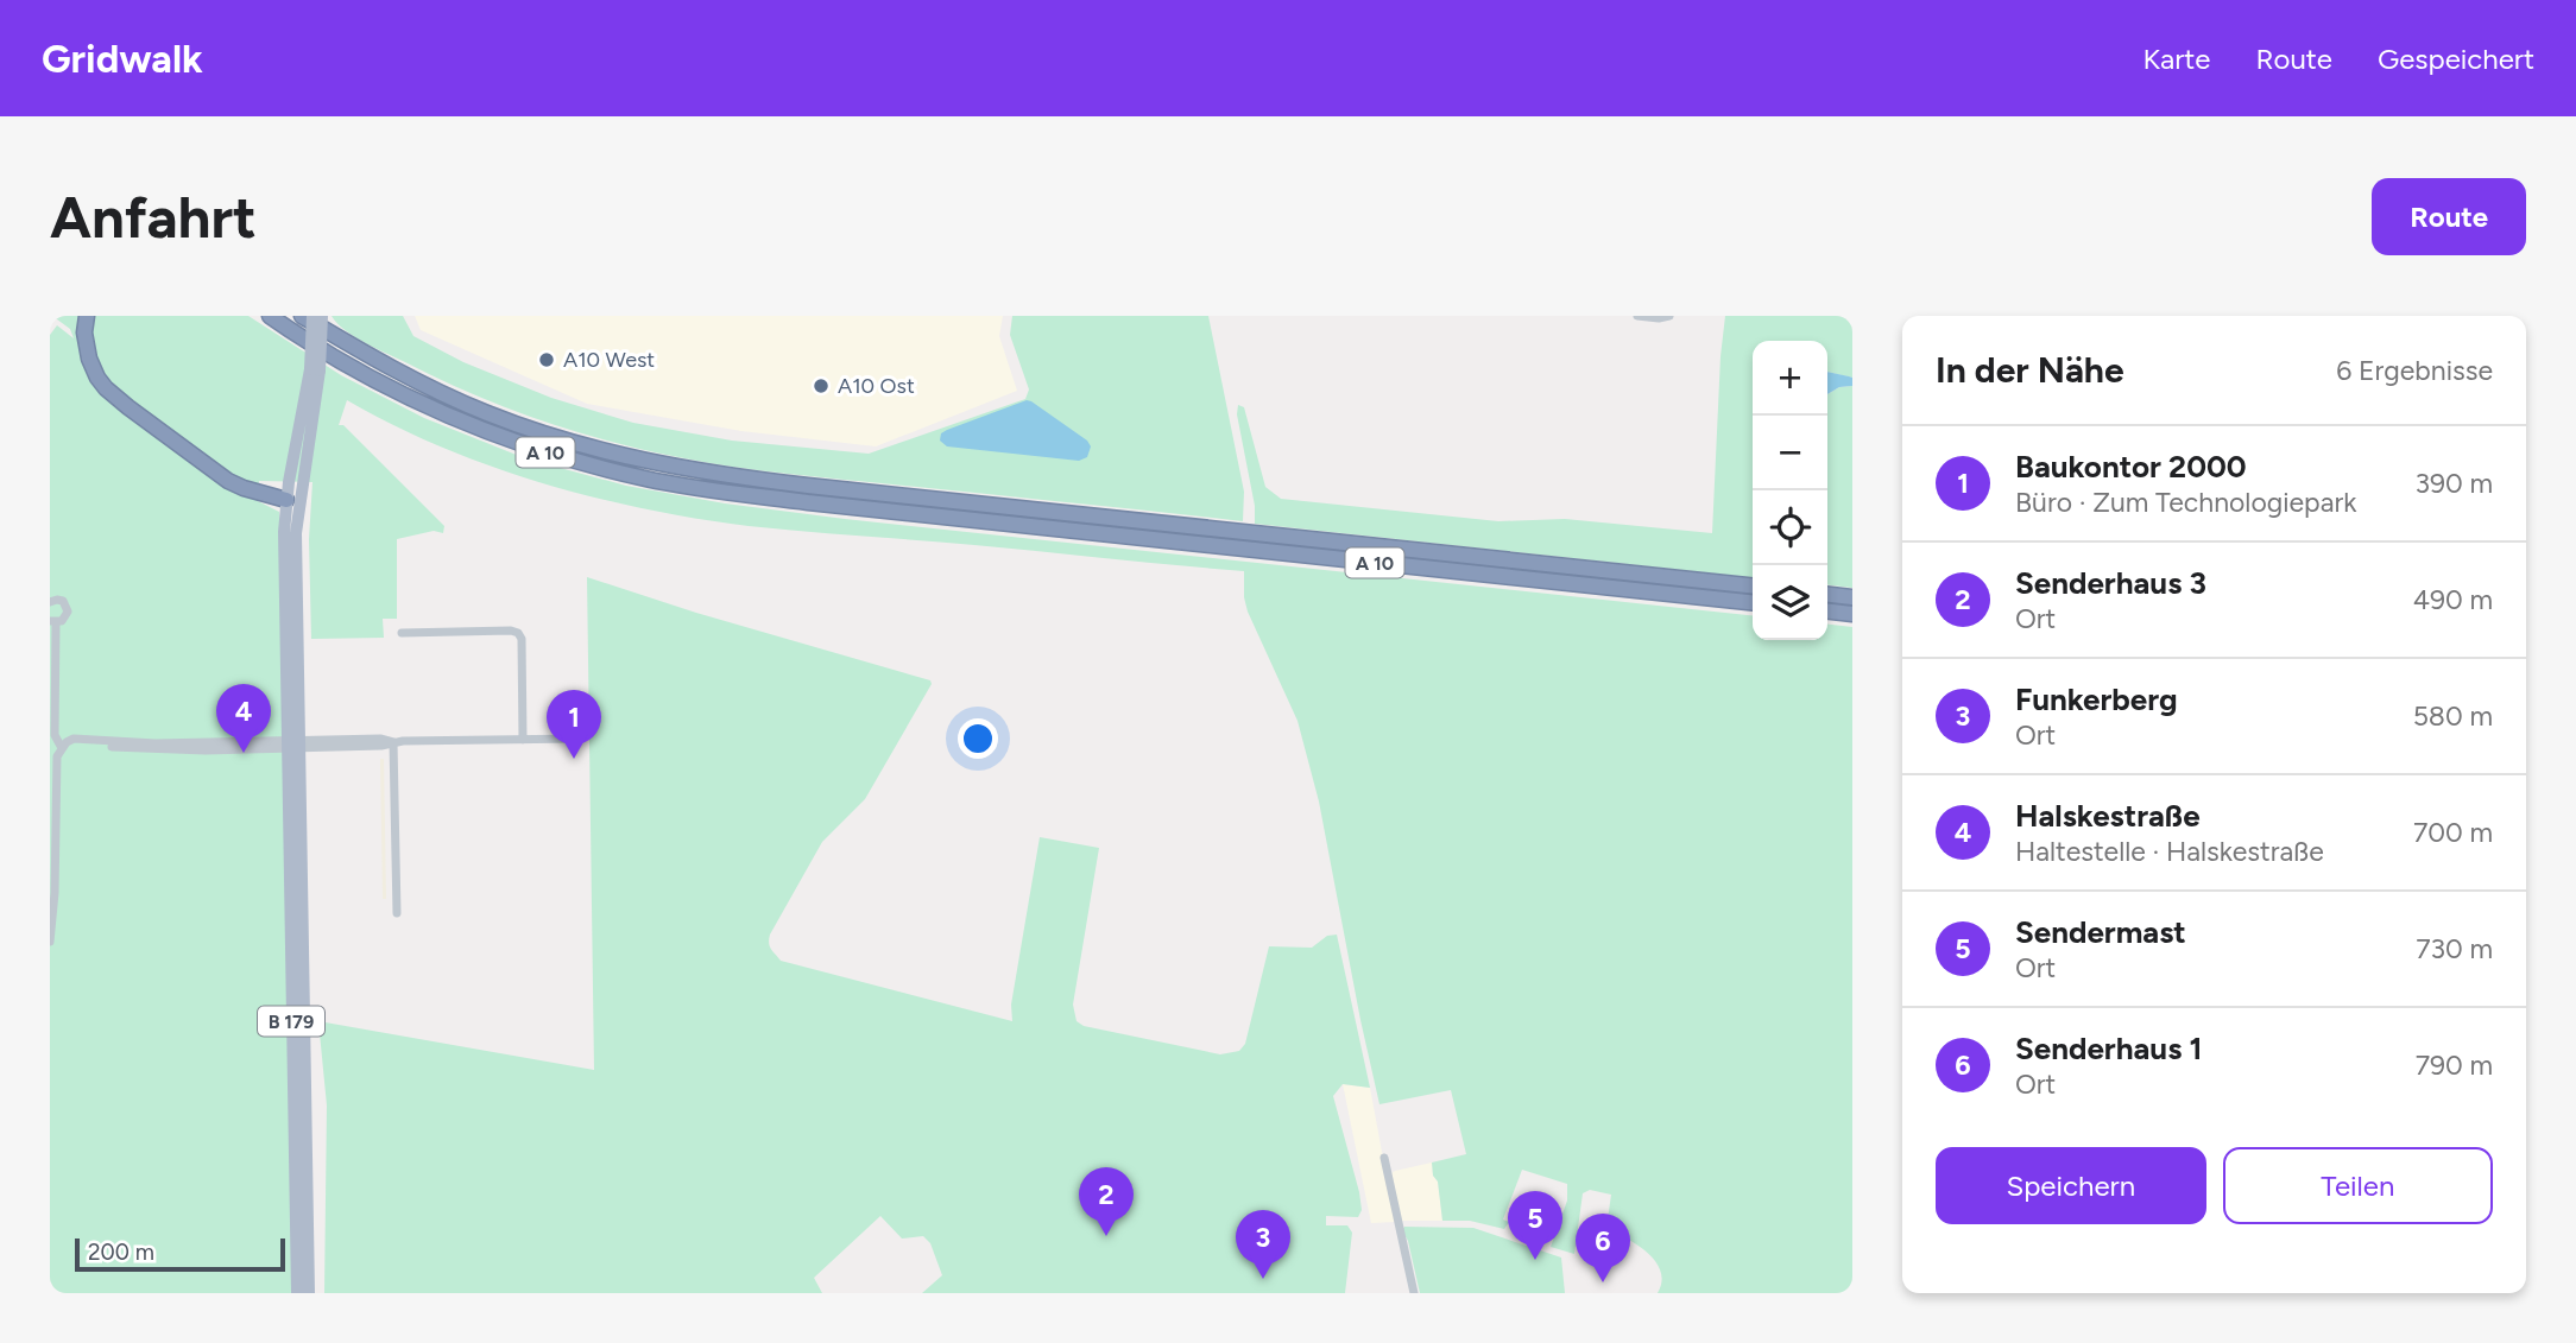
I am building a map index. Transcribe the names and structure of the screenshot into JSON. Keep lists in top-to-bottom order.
{
  "streets": {
    "highway": ["A 10"],
    "main road": ["B 179"]
  },
  "places": ["A10 West", "A10 Ost"],
  "scale_bar": "200 m",
  "page": {
    "header": "Gridwalk",
    "nav": ["Karte", "Route", "Gespeichert"],
    "buttons": [
      "Route",
      ["Speichern", "Teilen"]
    ],
    "title": "Anfahrt",
    "heading": ["In der Nähe", "6 Ergebnisse"],
    "map_buttons": ["+", "−"],
    "list": [
      {
        "mark": "1",
        "name": "Baukontor 2000",
        "note": "Büro · Zum Technologiepark",
        "value": "390 m"
      },
      {
        "mark": "2",
        "name": "Senderhaus 3",
        "note": "Ort",
        "value": "490 m"
      },
      {
        "mark": "3",
        "name": "Funkerberg",
        "note": "Ort",
        "value": "580 m"
      },
      {
        "mark": "4",
        "name": "Halskestraße",
        "note": "Haltestelle · Halskestraße",
        "value": "700 m"
      },
      {
        "mark": "5",
        "name": "Sendermast",
        "note": "Ort",
        "value": "730 m"
      },
      {
        "mark": "6",
        "name": "Senderhaus 1",
        "note": "Ort",
        "value": "790 m"
      }
    ],
    "pins": [
      "4",
      "1",
      "2",
      "5",
      "3",
      "6"
    ],
    "scale": "200 m"
  }
}
